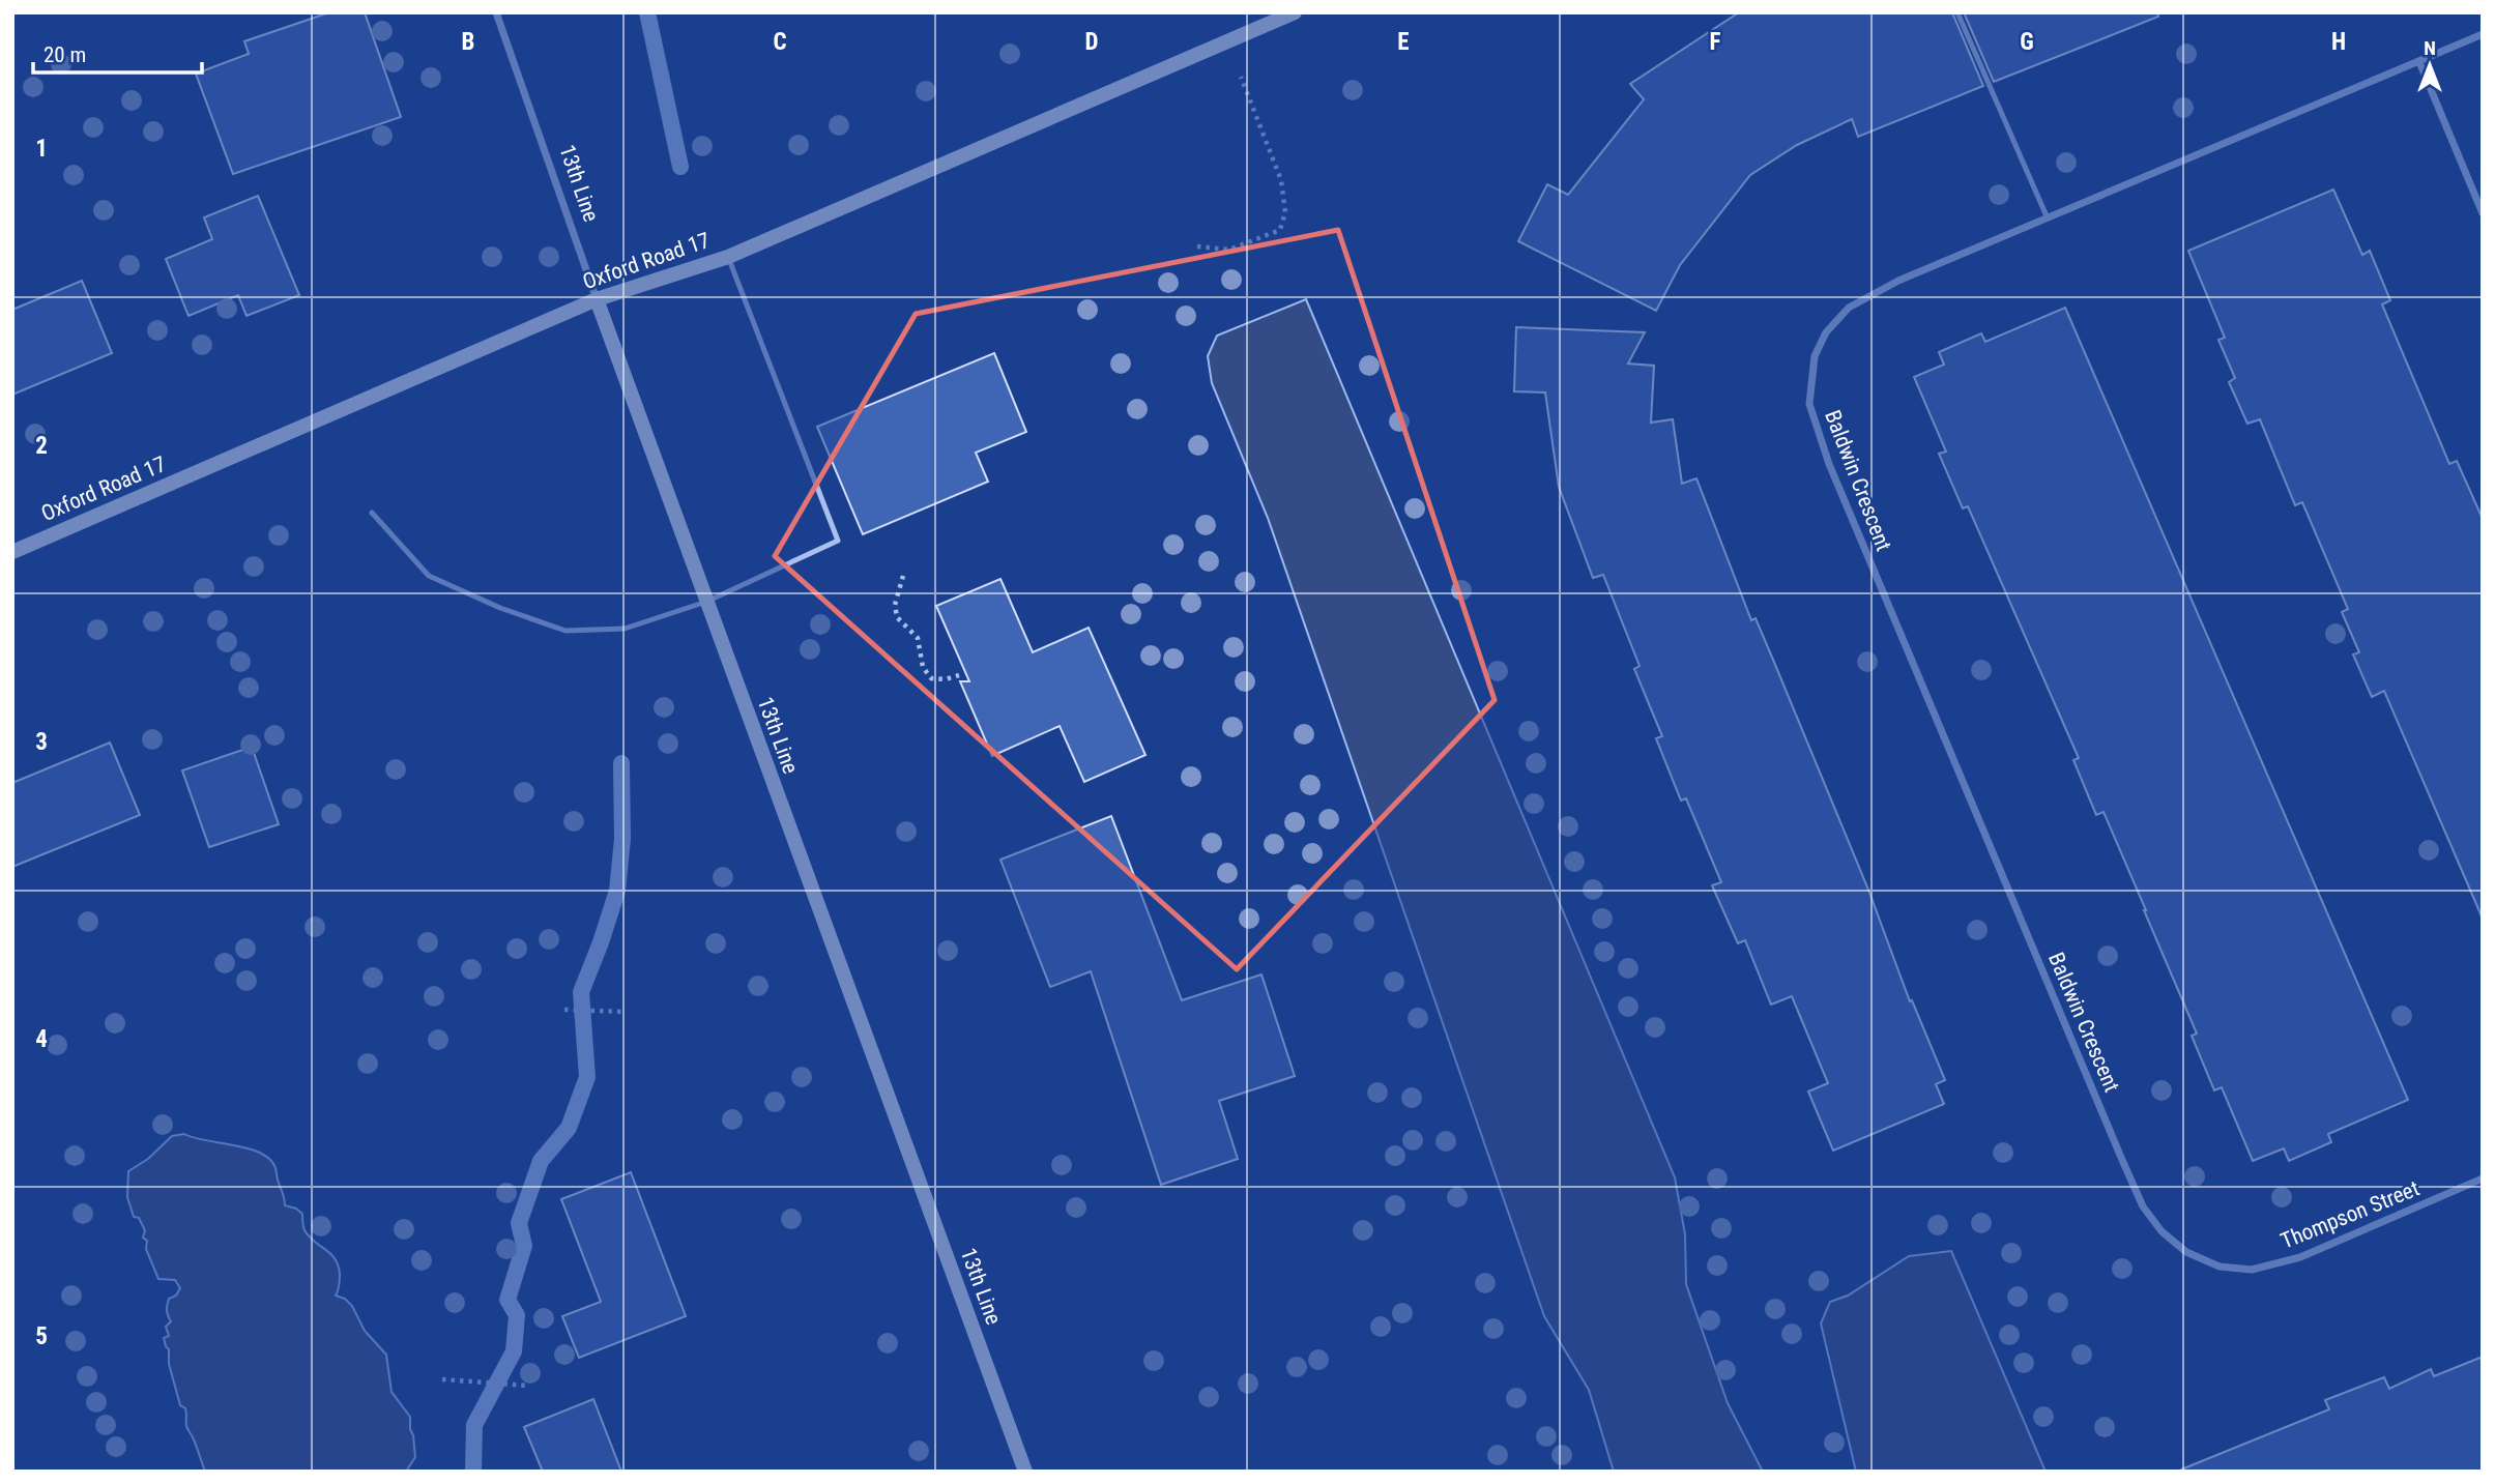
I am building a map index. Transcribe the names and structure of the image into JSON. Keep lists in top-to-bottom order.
{
  "streets": {
    "main road": ["13th Line", "Oxford Road 17"],
    "street": ["Baldwin Crescent", "Thompson Street"]
  },
  "crossings": [
    ["13th Line", "Oxford Road 17"],
    ["Baldwin Crescent", "Thompson Street"]
  ],
  "scale_bar": "20 m",
  "north": "top",
  "grid": {
    "columns": [
      "B",
      "C",
      "D",
      "E",
      "F",
      "G",
      "H"
    ],
    "rows": [
      "1",
      "2",
      "3",
      "4",
      "5"
    ]
  }
}
